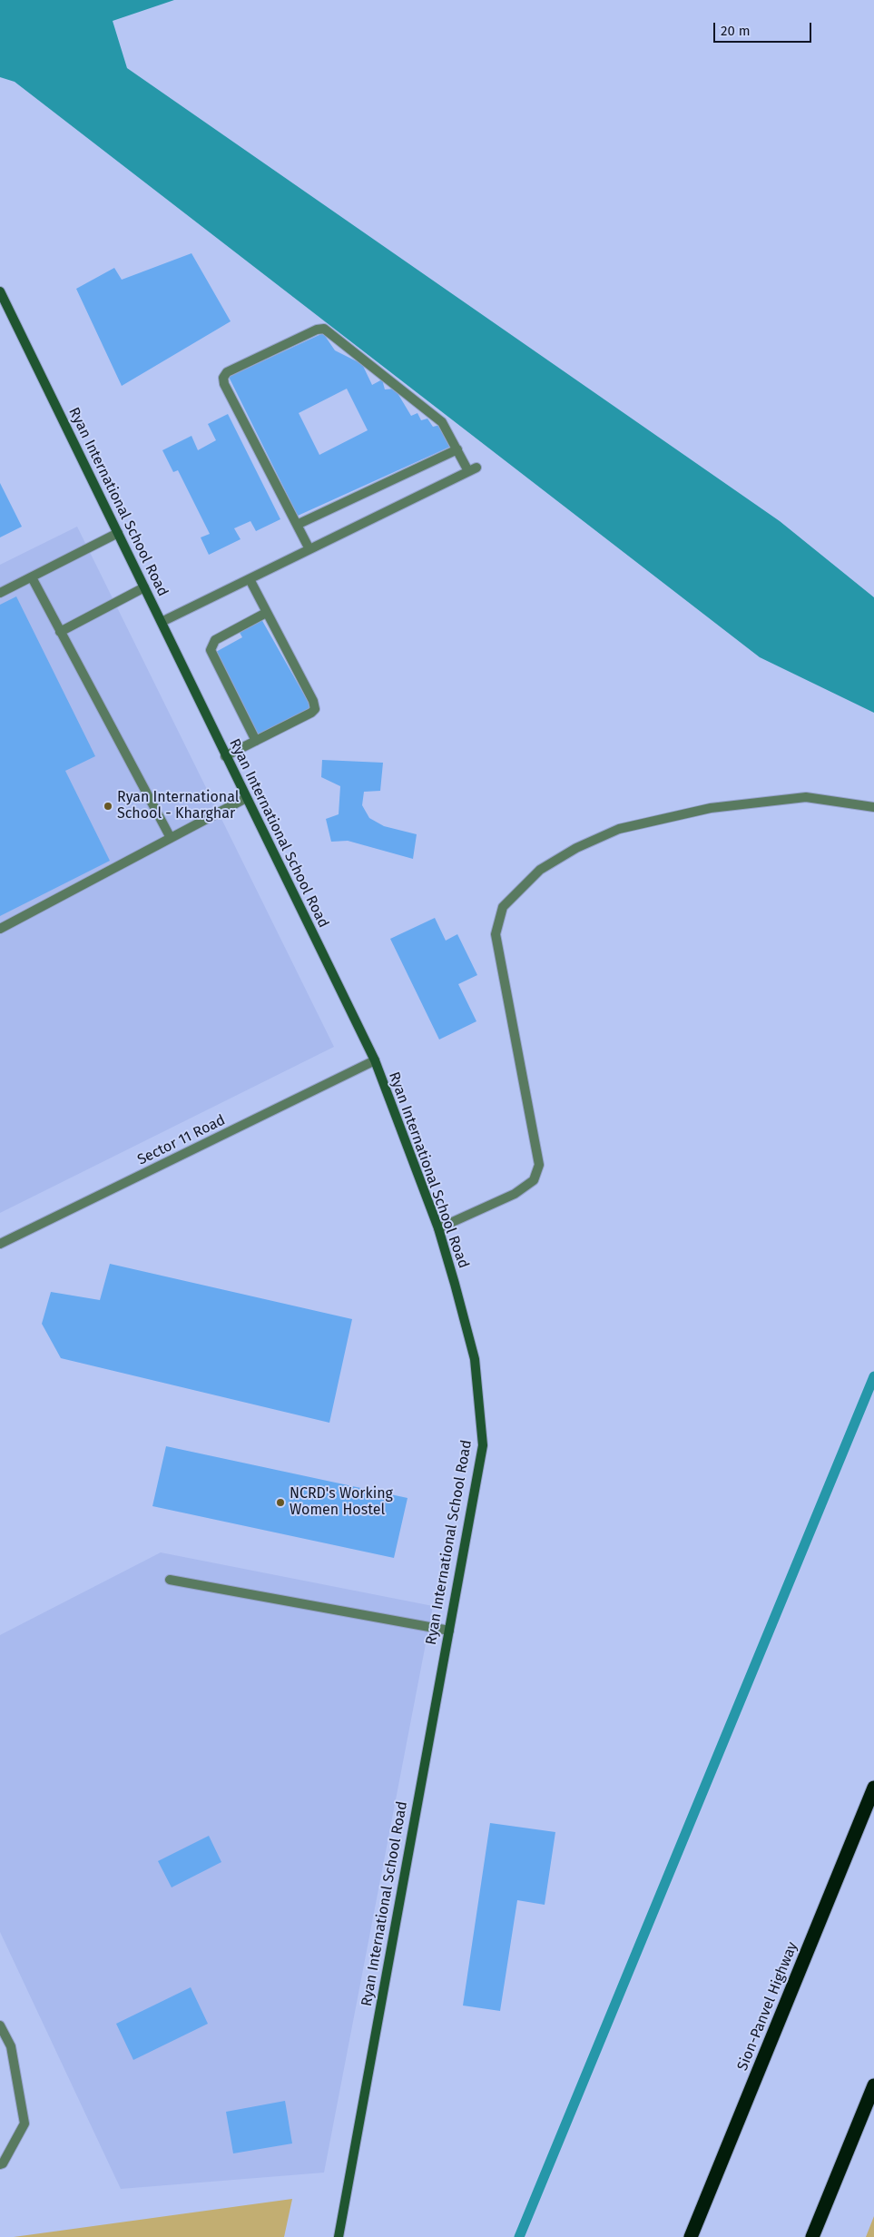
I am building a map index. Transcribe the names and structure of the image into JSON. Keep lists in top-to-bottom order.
{
  "streets": {
    "highway": ["Sion-Panvel Highway"],
    "street": ["Ryan International School Road", "Sector 11 Road"]
  },
  "crossings": [
    ["Ryan International School Road", "Sector 11 Road"]
  ],
  "places": ["Ryan International School - Kharghar", "NCRD's Working Women Hostel"],
  "scale_bar": "20 m"
}
